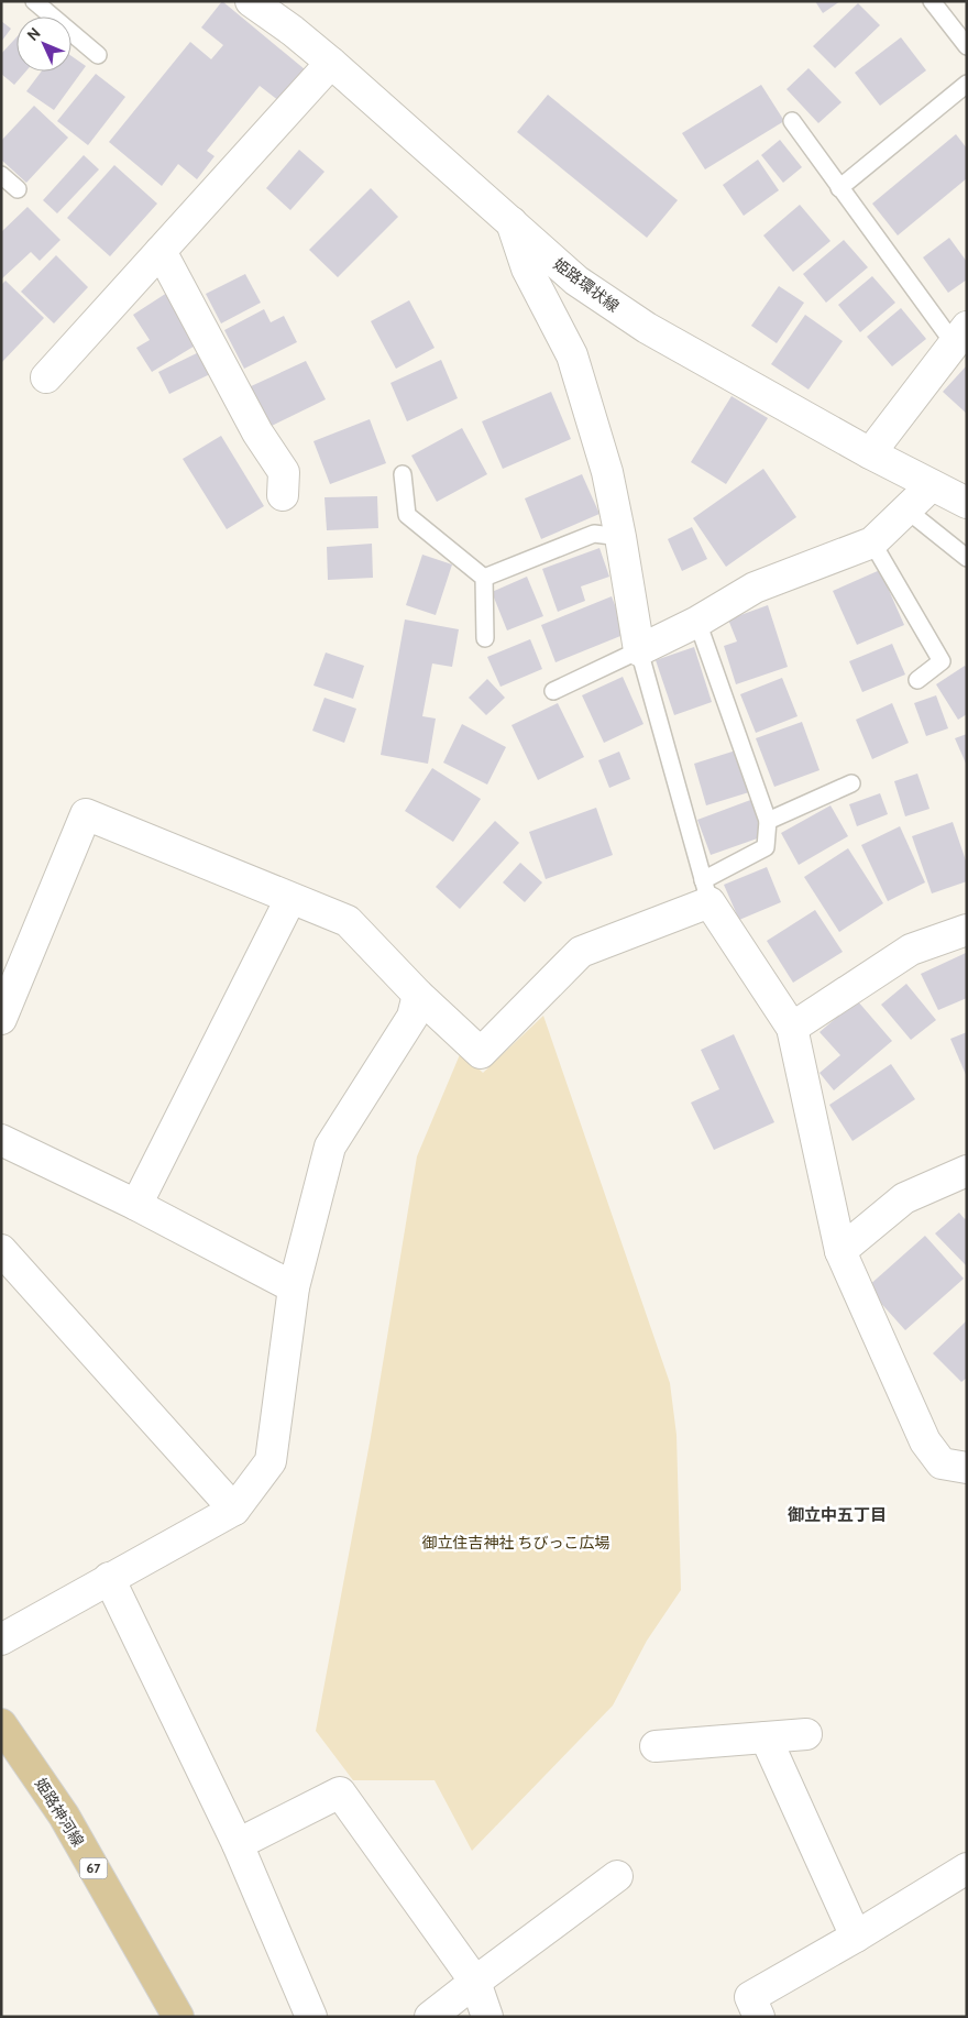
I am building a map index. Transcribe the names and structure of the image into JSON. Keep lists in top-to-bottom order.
{
  "streets": {
    "main road": ["姫路神河線", "67"],
    "street": ["姫路環状線"]
  },
  "districts": ["御立中五丁目"],
  "parks": ["御立住吉神社 ちびっこ広場"],
  "north": "top left"
}
